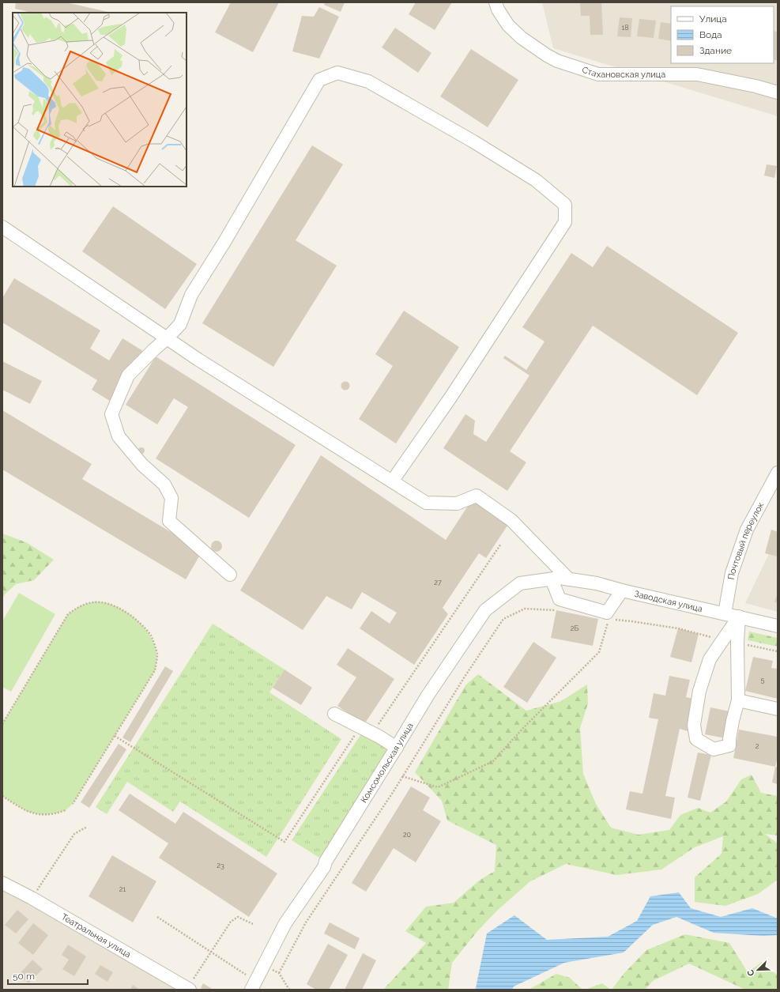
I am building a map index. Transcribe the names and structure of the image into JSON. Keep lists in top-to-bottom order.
{
  "streets": {
    "street": [
      "Стахановская улица",
      "Почтовый переулок",
      "Заводская улица",
      "Комсомольская улица",
      "Театральная улица"
    ]
  },
  "crossings": [
    ["Почтовый переулок", "Заводская улица"],
    ["Заводская улица", "Комсомольская улица"]
  ],
  "house_numbers": [
    "18",
    "27",
    "2Б",
    "5",
    "2",
    "20",
    "23",
    "21"
  ],
  "legend": ["Улица", "Вода", "Здание"],
  "scale_bar": "50 m",
  "north": "bottom left"
}
